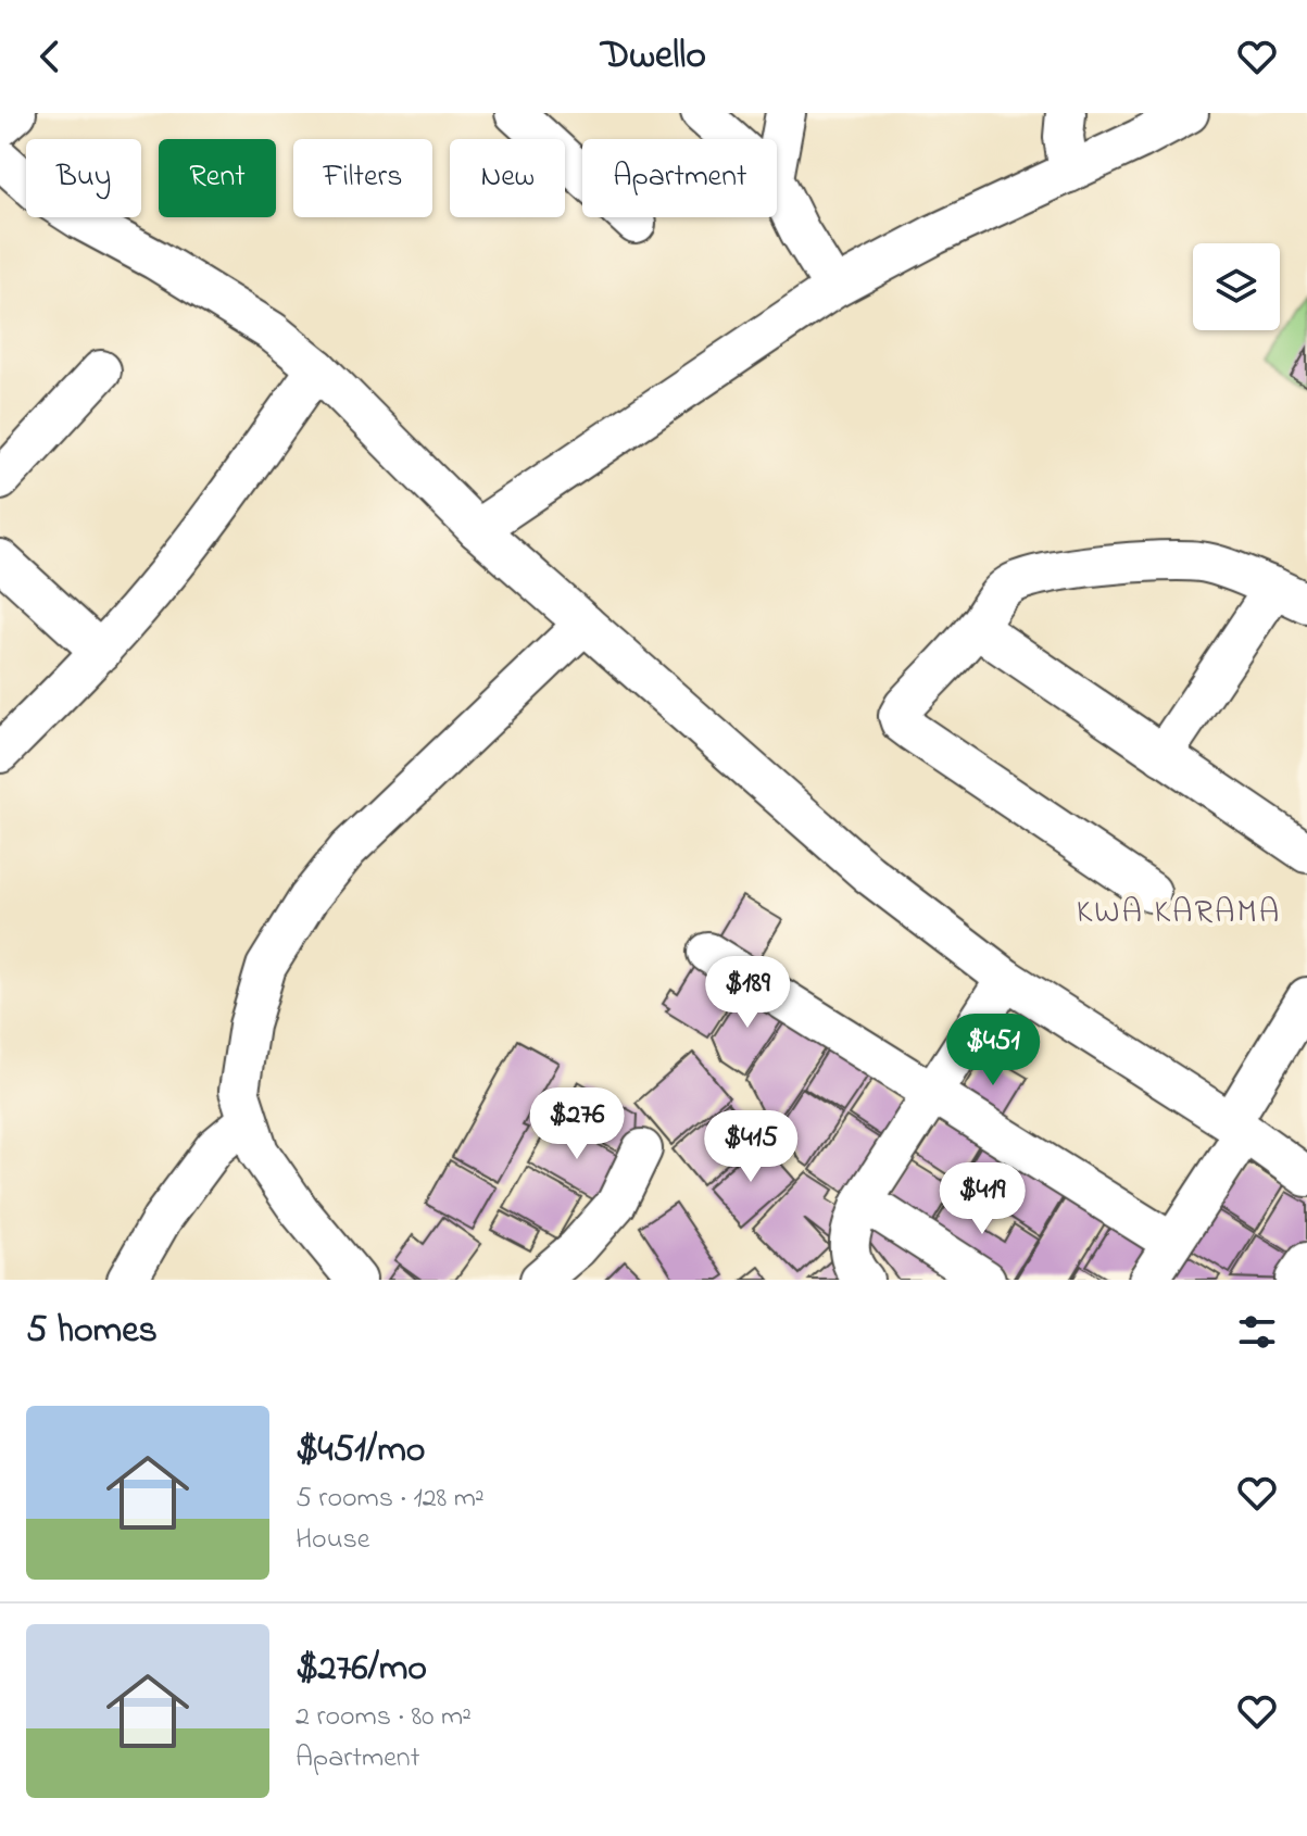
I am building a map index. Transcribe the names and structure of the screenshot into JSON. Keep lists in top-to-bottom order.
{
  "districts": ["KWA KARAMA"],
  "page": {
    "header": "Dwello",
    "chip": [
      "Buy",
      "Rent",
      "Filters",
      "New",
      "Apartment"
    ],
    "price": [
      "$189",
      "$451",
      "$276",
      "$415",
      "$419"
    ],
    "heading": "5 homes",
    "list": [
      {
        "name": "$451/mo",
        "note": "5 rooms · 128 m² · House"
      },
      {
        "name": "$276/mo",
        "note": "2 rooms · 80 m² · Apartment"
      }
    ]
  }
}
